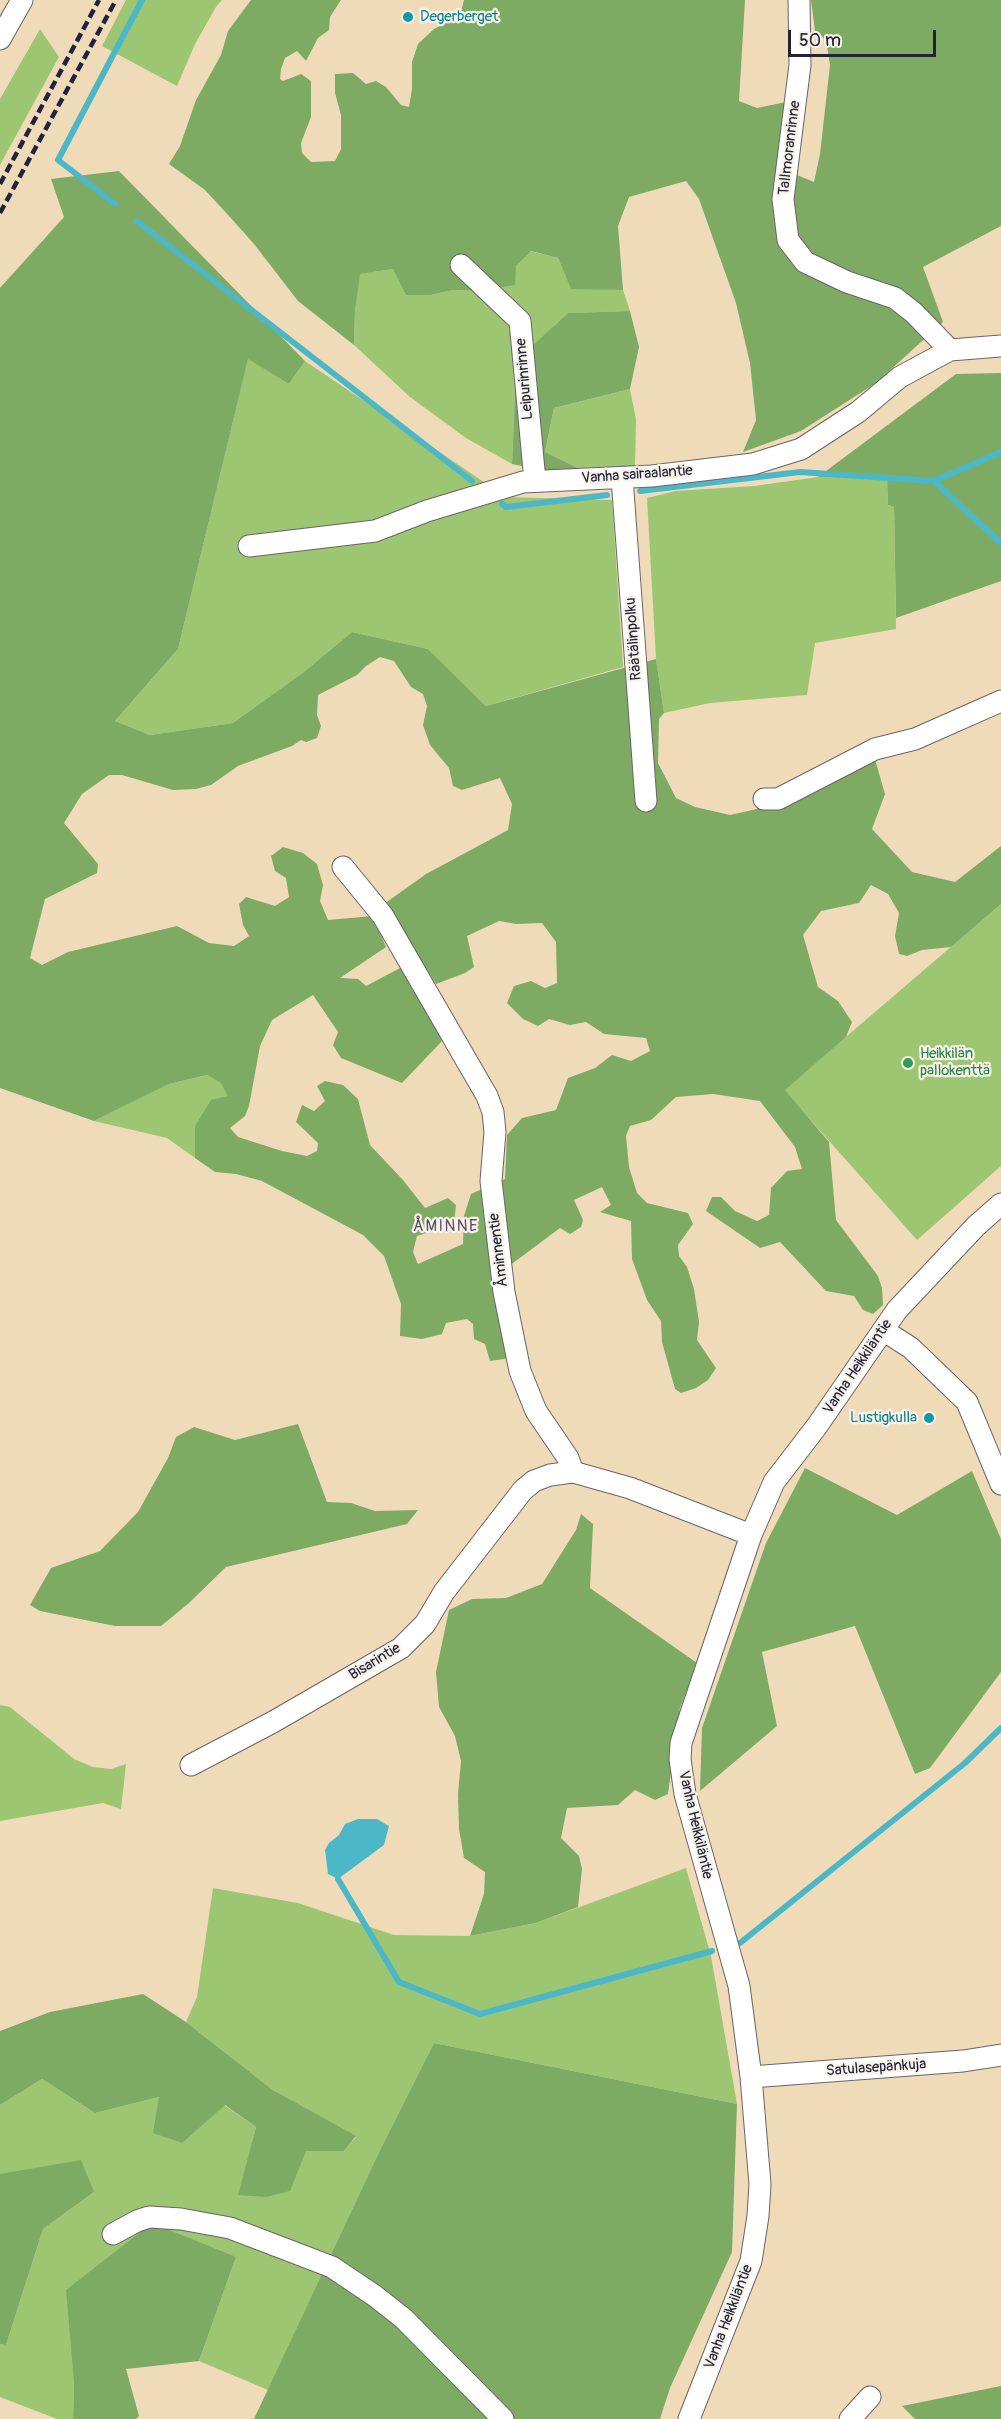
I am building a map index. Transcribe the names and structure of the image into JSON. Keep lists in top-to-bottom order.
{
  "streets": {
    "street": [
      "Tallmoranrinne",
      "Leipurinrinne",
      "Vanha sairaalantie",
      "Räätälinpolku",
      "Åminnentie",
      "Vanha Heikkiläntie",
      "Bisarintie",
      "Satulasepänkuja"
    ]
  },
  "crossings": [
    ["Tallmoranrinne", "Vanha sairaalantie"],
    ["Leipurinrinne", "Vanha sairaalantie"],
    ["Vanha sairaalantie", "Räätälinpolku"],
    ["Åminnentie", "Bisarintie"],
    ["Vanha Heikkiläntie", "Satulasepänkuja"]
  ],
  "districts": ["ÅMINNE"],
  "places": ["Degerberget", "Heikkilän pallokenttä", "Lustigkulla"],
  "scale_bar": "50 m"
}
